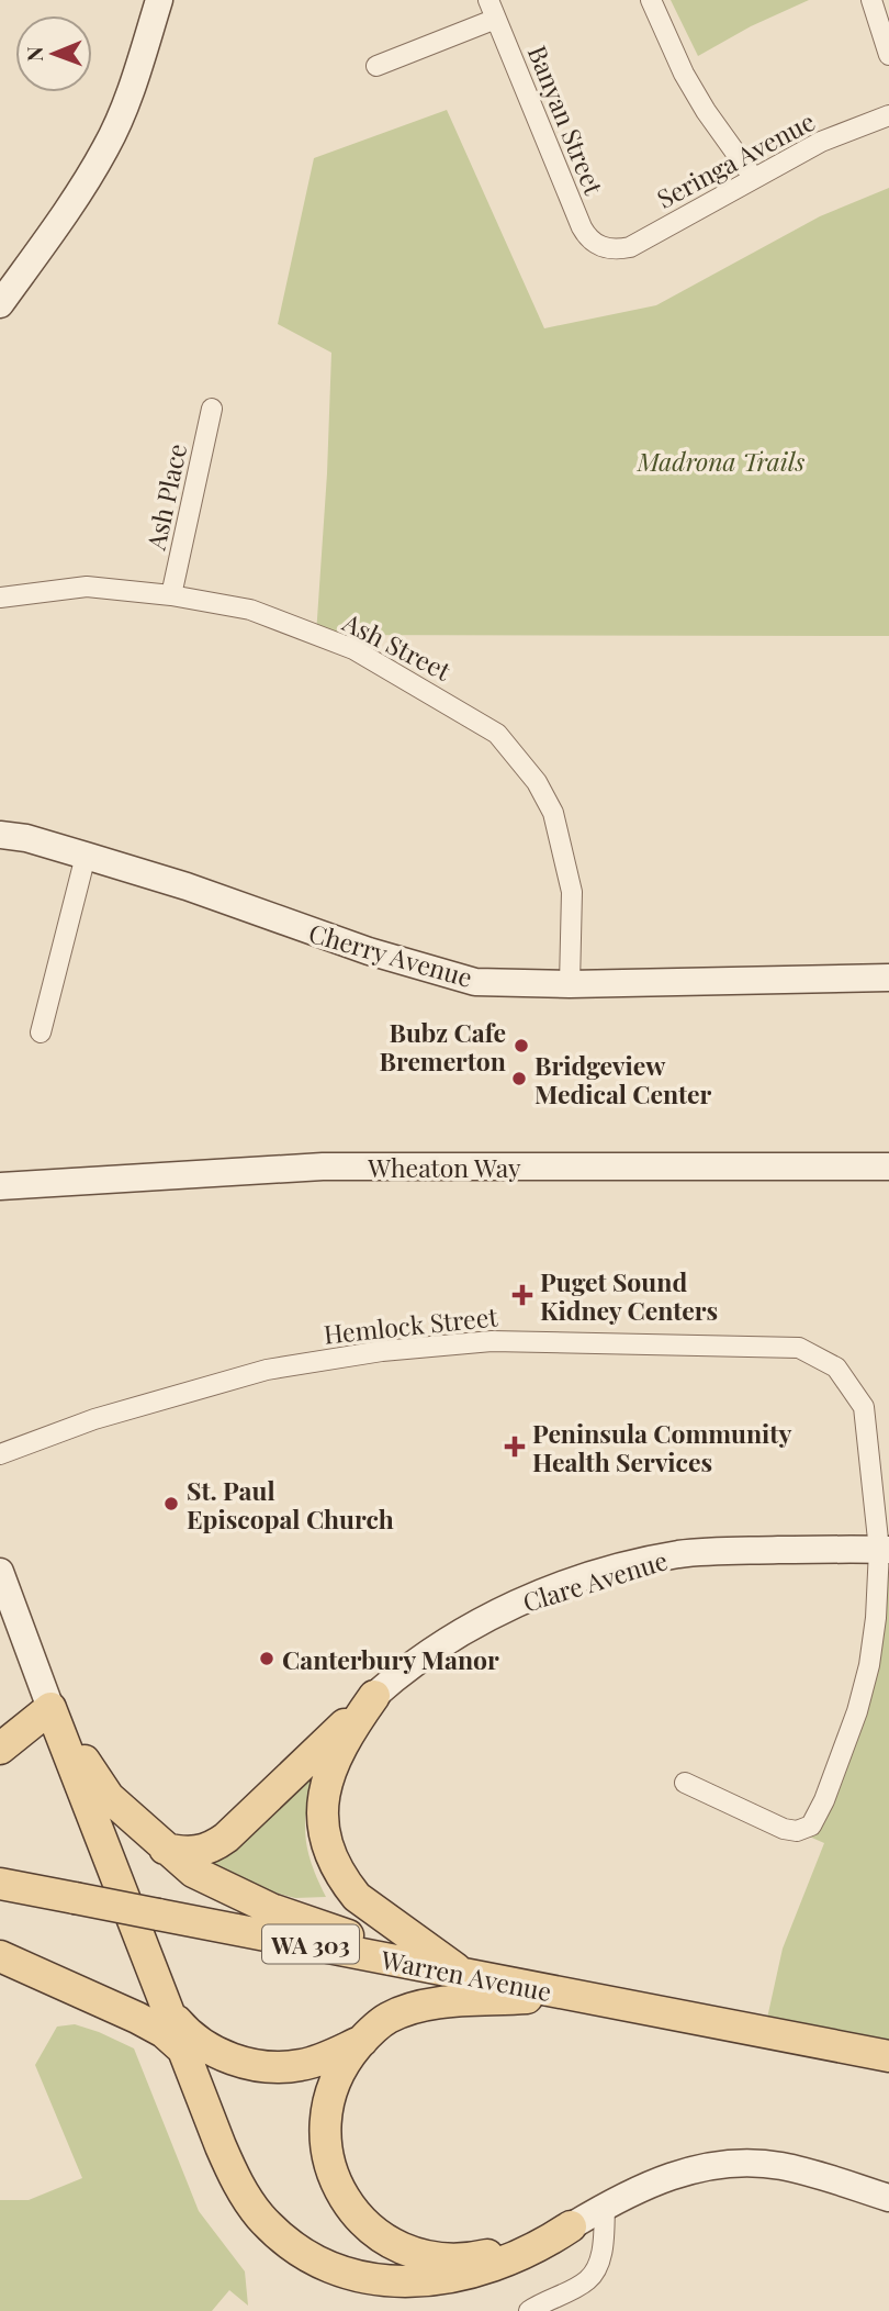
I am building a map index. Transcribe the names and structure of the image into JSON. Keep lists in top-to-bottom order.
{
  "streets": {
    "main road": ["WA 303", "Warren Avenue"],
    "street": [
      "Banyan Street",
      "Seringa Avenue",
      "Ash Place",
      "Ash Street",
      "Cherry Avenue",
      "Wheaton Way",
      "Hemlock Street",
      "Clare Avenue"
    ]
  },
  "crossings": [
    ["Banyan Street", "Seringa Avenue"],
    ["Ash Place", "Ash Street"],
    ["Ash Street", "Cherry Avenue"],
    ["Hemlock Street", "Clare Avenue"]
  ],
  "parks": ["Madrona Trails"],
  "places": {
    "other": [
      "Bubz Cafe Bremerton",
      "Bridgeview Medical Center",
      "St. Paul Episcopal Church",
      "Canterbury Manor"
    ],
    "health": ["Puget Sound Kidney Centers", "Peninsula Community Health Services"]
  },
  "north": "left"
}
